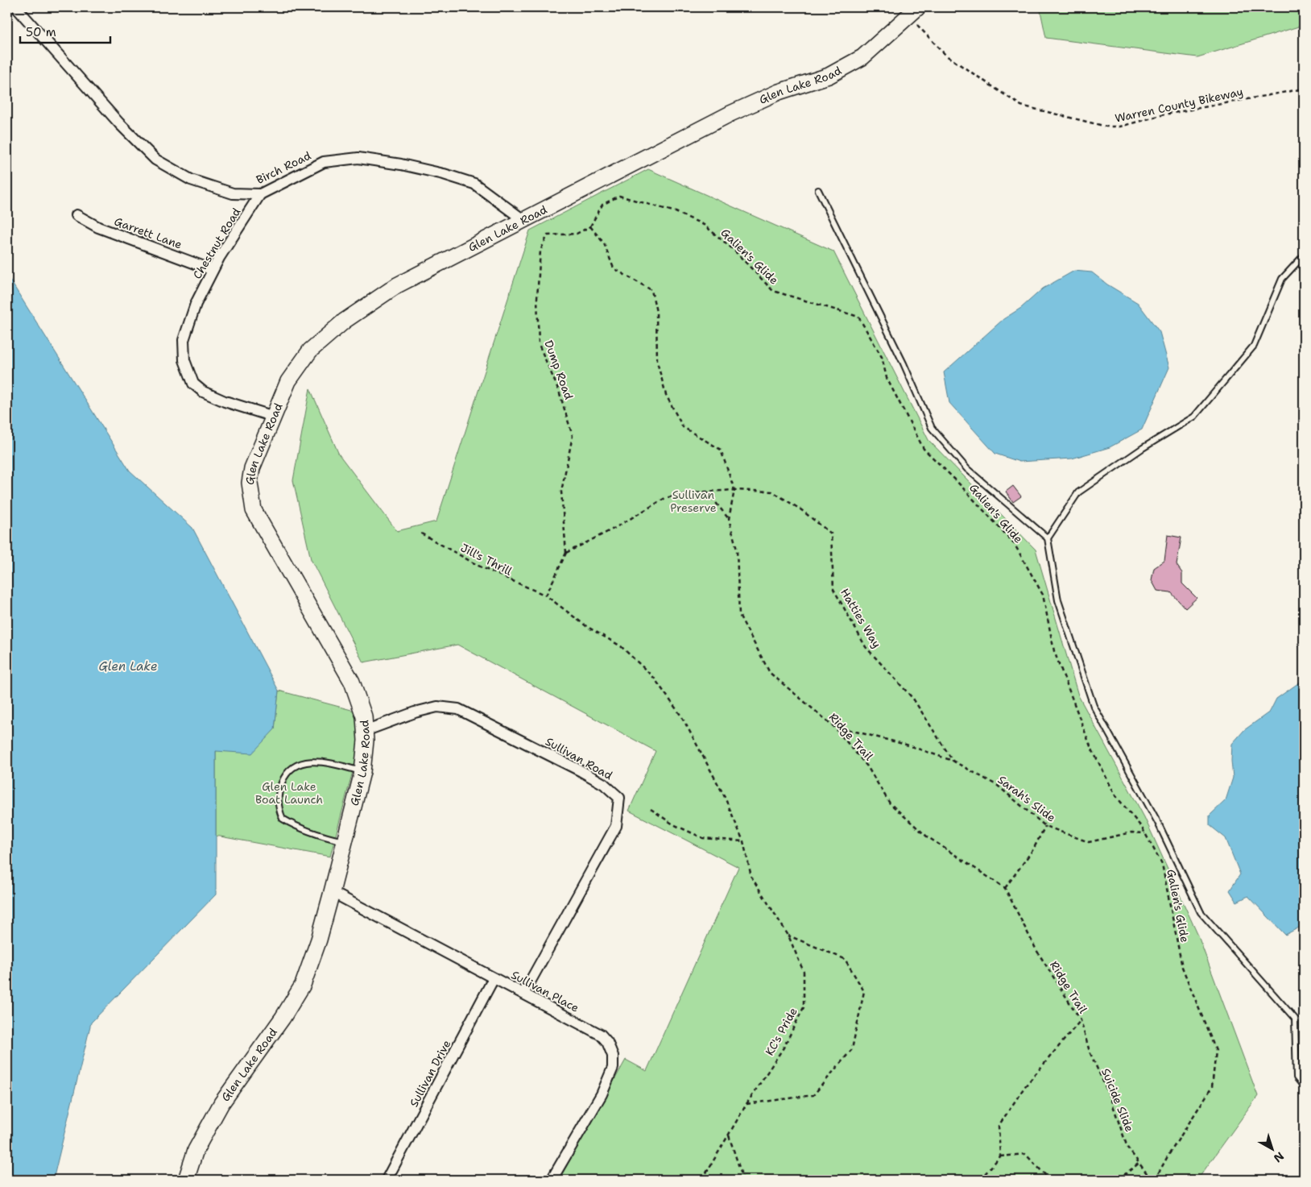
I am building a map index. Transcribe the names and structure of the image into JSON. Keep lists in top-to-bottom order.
{
  "streets": {
    "street": [
      "Glen Lake Road",
      "Birch Road",
      "Garrett Lane",
      "Chestnut Road",
      "Sullivan Road",
      "Sullivan Place",
      "Sullivan Drive"
    ],
    "path": [
      "Warren County Bikeway",
      "Galien's Glide",
      "Dump Road",
      "Jill's Thrill",
      "Hatties Way",
      "Ridge Trail",
      "Sarah's Slide",
      "KC's Pride",
      "Suicide Slide"
    ]
  },
  "crossings": [
    ["Glen Lake Road", "Warren County Bikeway"],
    ["Glen Lake Road", "Birch Road"],
    ["Glen Lake Road", "Chestnut Road"],
    ["Glen Lake Road", "Sullivan Road"],
    ["Glen Lake Road", "Sullivan Place"],
    ["Birch Road", "Chestnut Road"],
    ["Garrett Lane", "Chestnut Road"],
    ["Galien's Glide", "Dump Road"],
    ["Galien's Glide", "Ridge Trail"],
    ["Galien's Glide", "Sarah's Slide"],
    ["Dump Road", "Hatties Way"],
    ["Dump Road", "Ridge Trail"],
    ["Jill's Thrill", "KC's Pride"],
    ["Hatties Way", "Ridge Trail"],
    ["Hatties Way", "Sarah's Slide"],
    ["Ridge Trail", "Sarah's Slide"],
    ["Ridge Trail", "Suicide Slide"],
    ["Sullivan Road", "Sullivan Place"],
    ["Sullivan Place", "Sullivan Drive"]
  ],
  "water": ["Glen Lake"],
  "parks": ["Sullivan Preserve", "Glen Lake Boat Launch"],
  "scale_bar": "50 m",
  "north": "bottom right"
}
